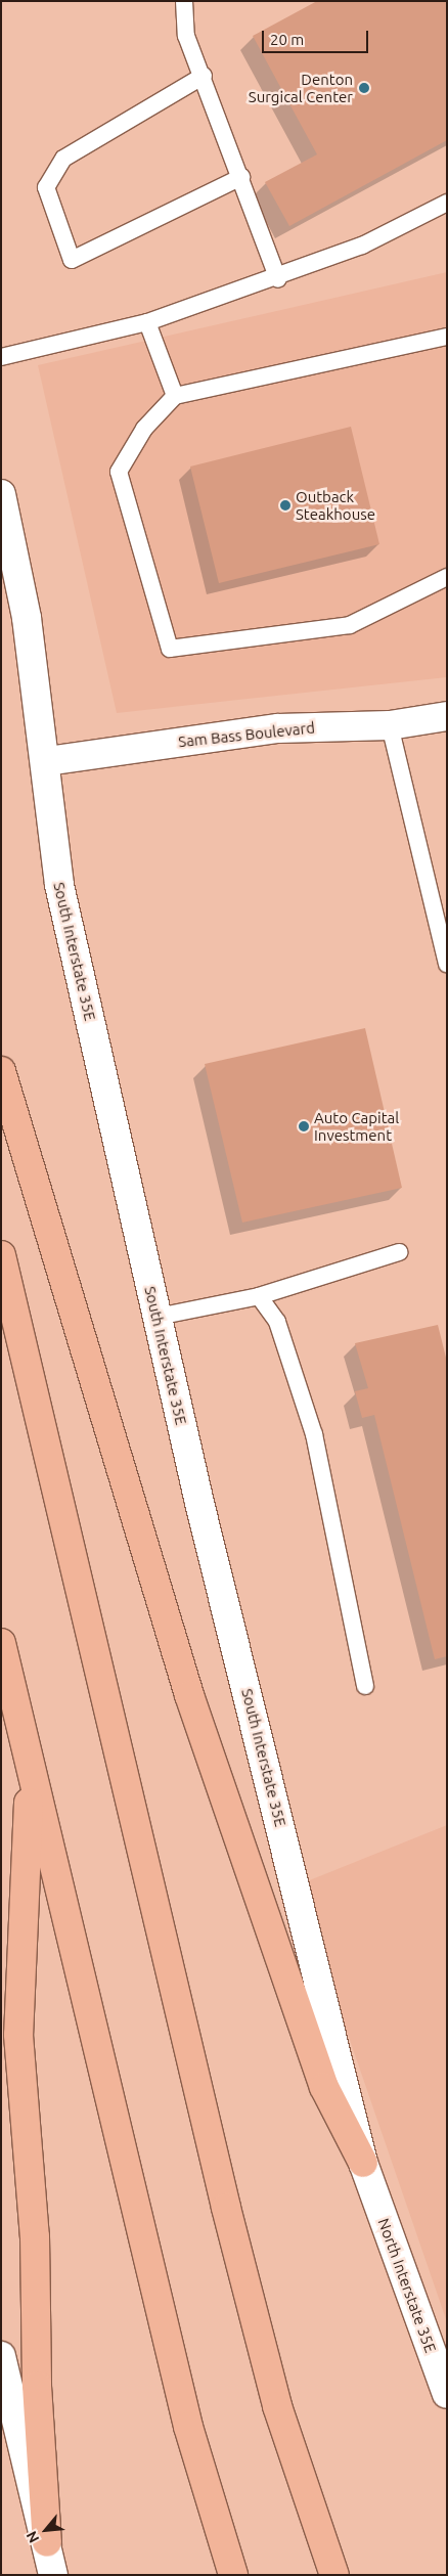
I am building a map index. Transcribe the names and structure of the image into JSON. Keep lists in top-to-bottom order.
{
  "streets": {
    "main road": ["Sam Bass Boulevard", "South Interstate 35E", "North Interstate 35E"]
  },
  "crossings": [
    ["Sam Bass Boulevard", "South Interstate 35E"],
    ["South Interstate 35E", "North Interstate 35E"]
  ],
  "places": ["Denton Surgical Center", "Outback Steakhouse", "Auto Capital Investment"],
  "scale_bar": "20 m",
  "north": "bottom left"
}
